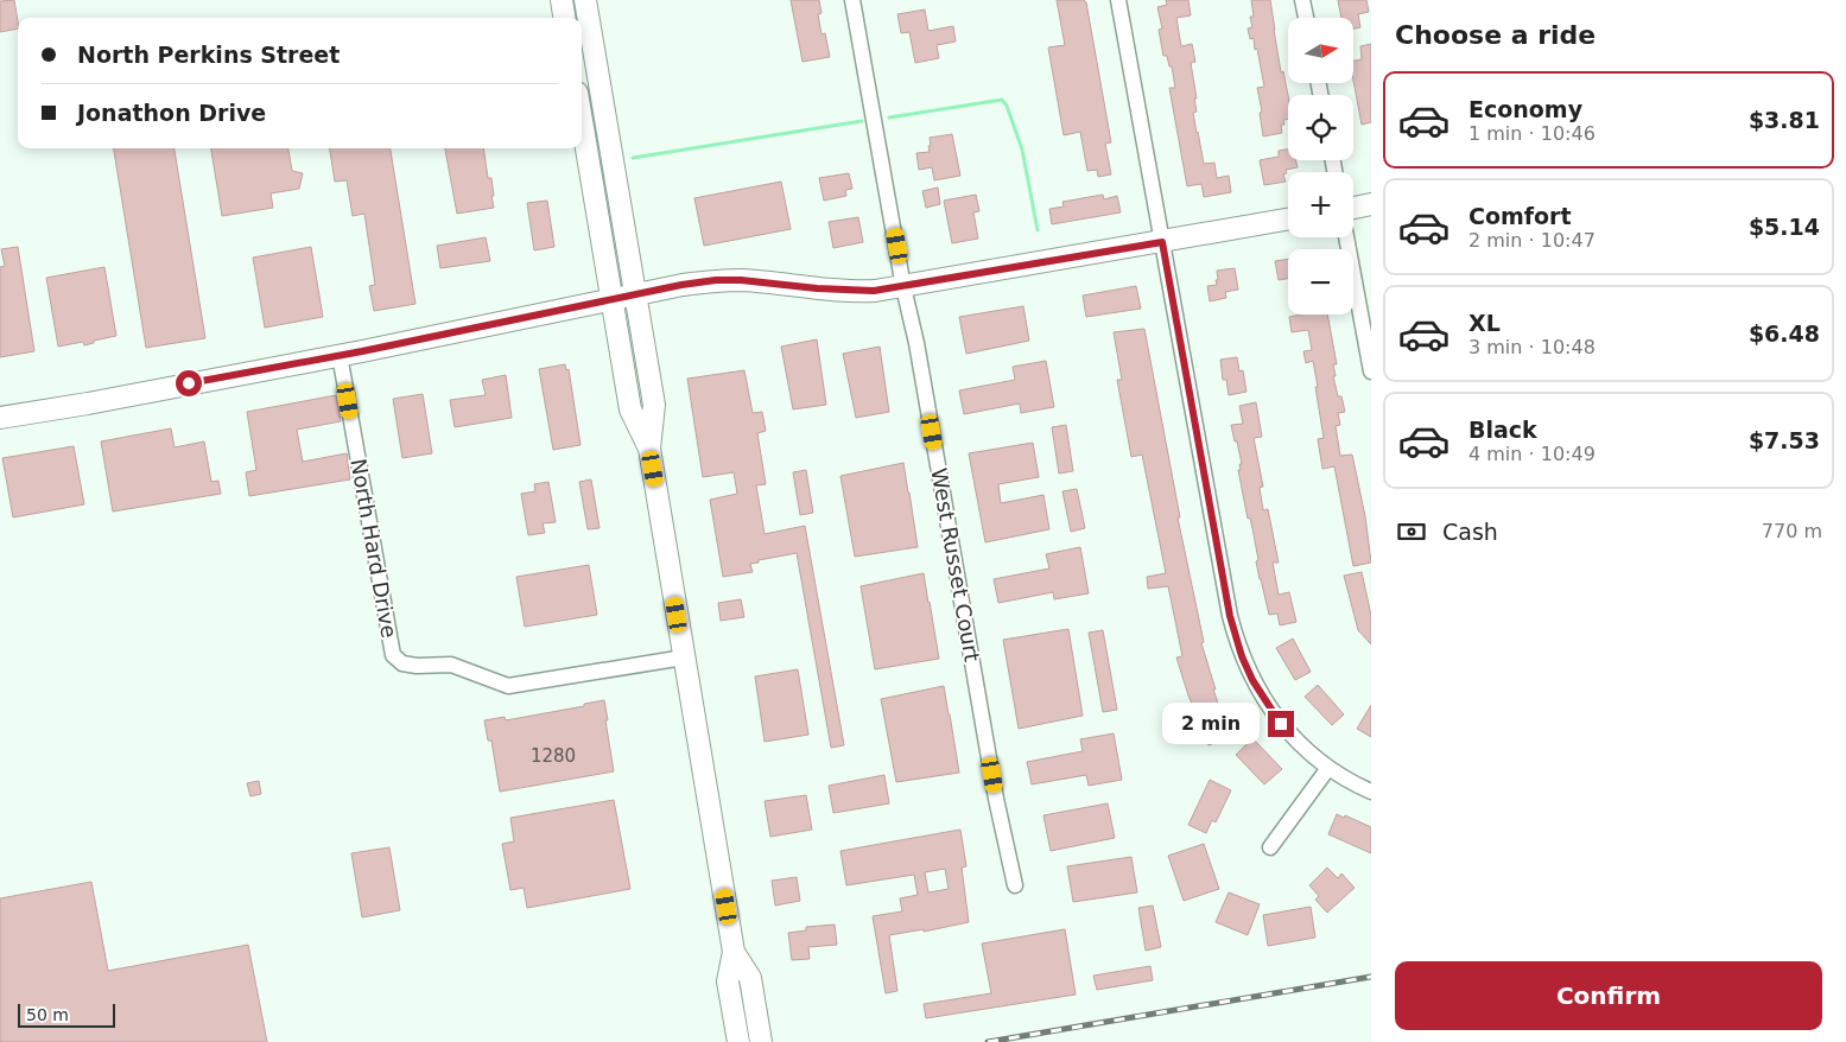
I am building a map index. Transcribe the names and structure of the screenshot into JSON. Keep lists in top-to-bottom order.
{
  "streets": {
    "street": ["North Hard Drive", "West Russet Court"]
  },
  "house_numbers": ["1280"],
  "scale_bar": "50 m",
  "north": "right",
  "page": {
    "heading": "Choose a ride",
    "map_buttons": ["+", "−"],
    "banner": ["North Perkins Street", "Jonathon Drive"],
    "list": [
      {
        "name": "Economy",
        "note": "1 min · 10:46",
        "value": "$3.81"
      },
      {
        "name": "Comfort",
        "note": "2 min · 10:47",
        "value": "$5.14"
      },
      {
        "name": "XL",
        "note": "3 min · 10:48",
        "value": "$6.48"
      },
      {
        "name": "Black",
        "note": "4 min · 10:49",
        "value": "$7.53"
      }
    ],
    "pay": ["Cash", "770 m"],
    "bubble": "2 min",
    "buttons": "Confirm",
    "scale": "50 m"
  }
}
